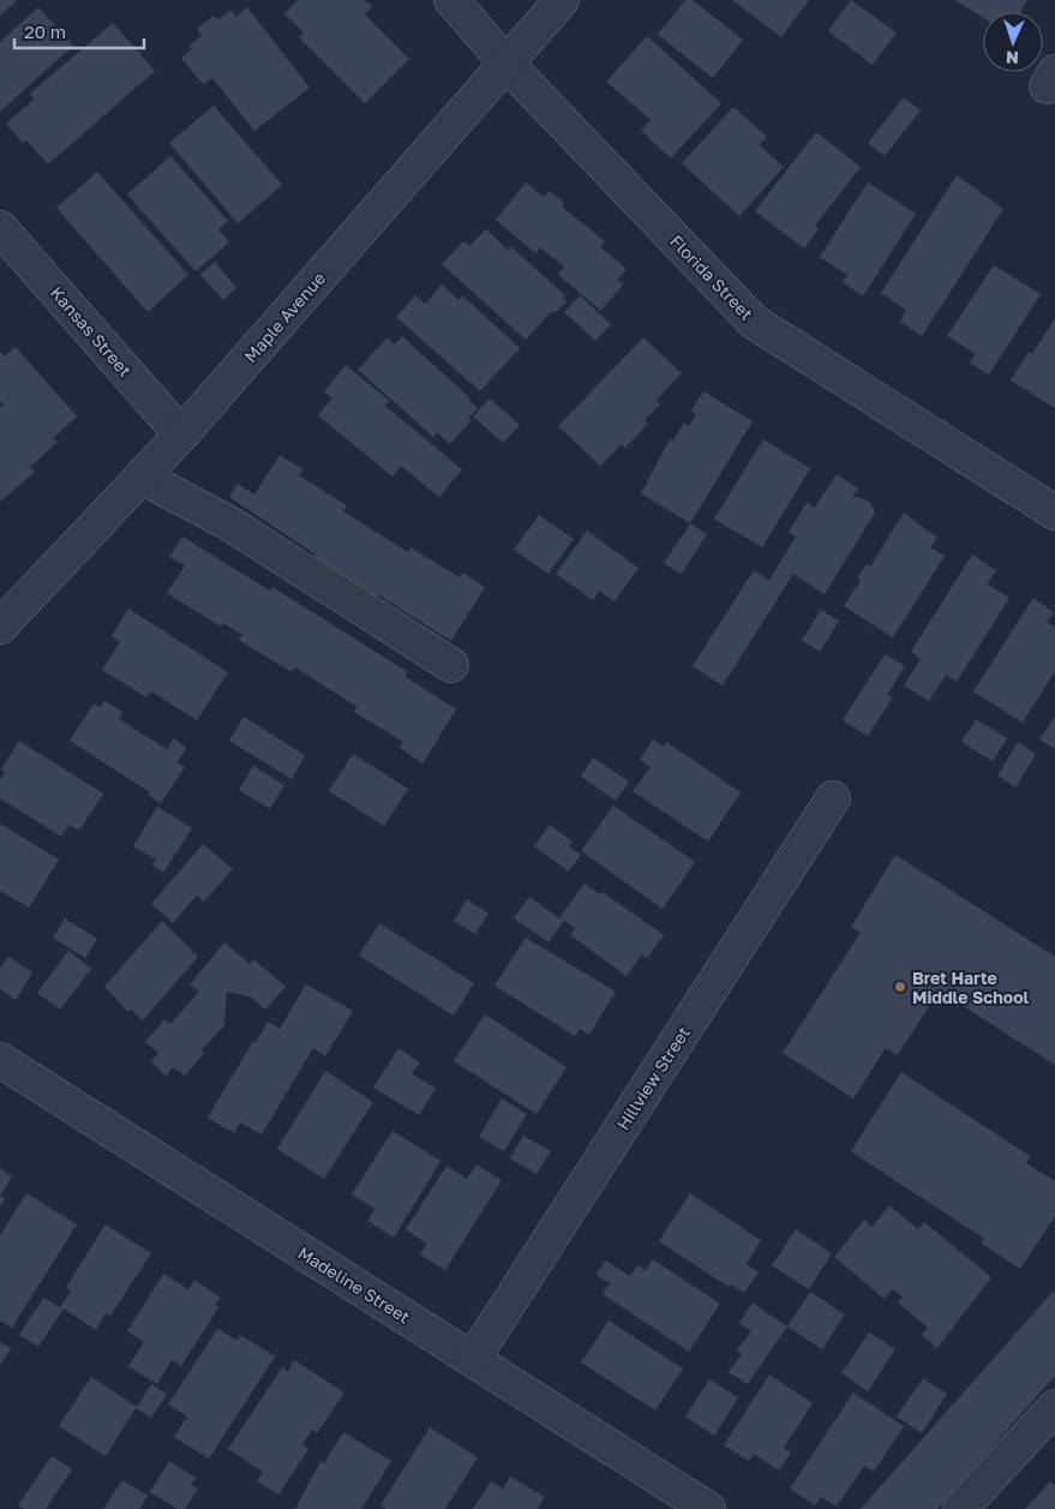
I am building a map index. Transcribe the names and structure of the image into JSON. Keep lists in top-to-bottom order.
{
  "streets": {
    "street": [
      "Florida Street",
      "Maple Avenue",
      "Kansas Street",
      "Hillview Street",
      "Madeline Street"
    ]
  },
  "crossings": [
    ["Florida Street", "Maple Avenue"],
    ["Maple Avenue", "Kansas Street"],
    ["Hillview Street", "Madeline Street"]
  ],
  "places": ["Bret Harte Middle School"],
  "scale_bar": "20 m",
  "north": "bottom"
}
